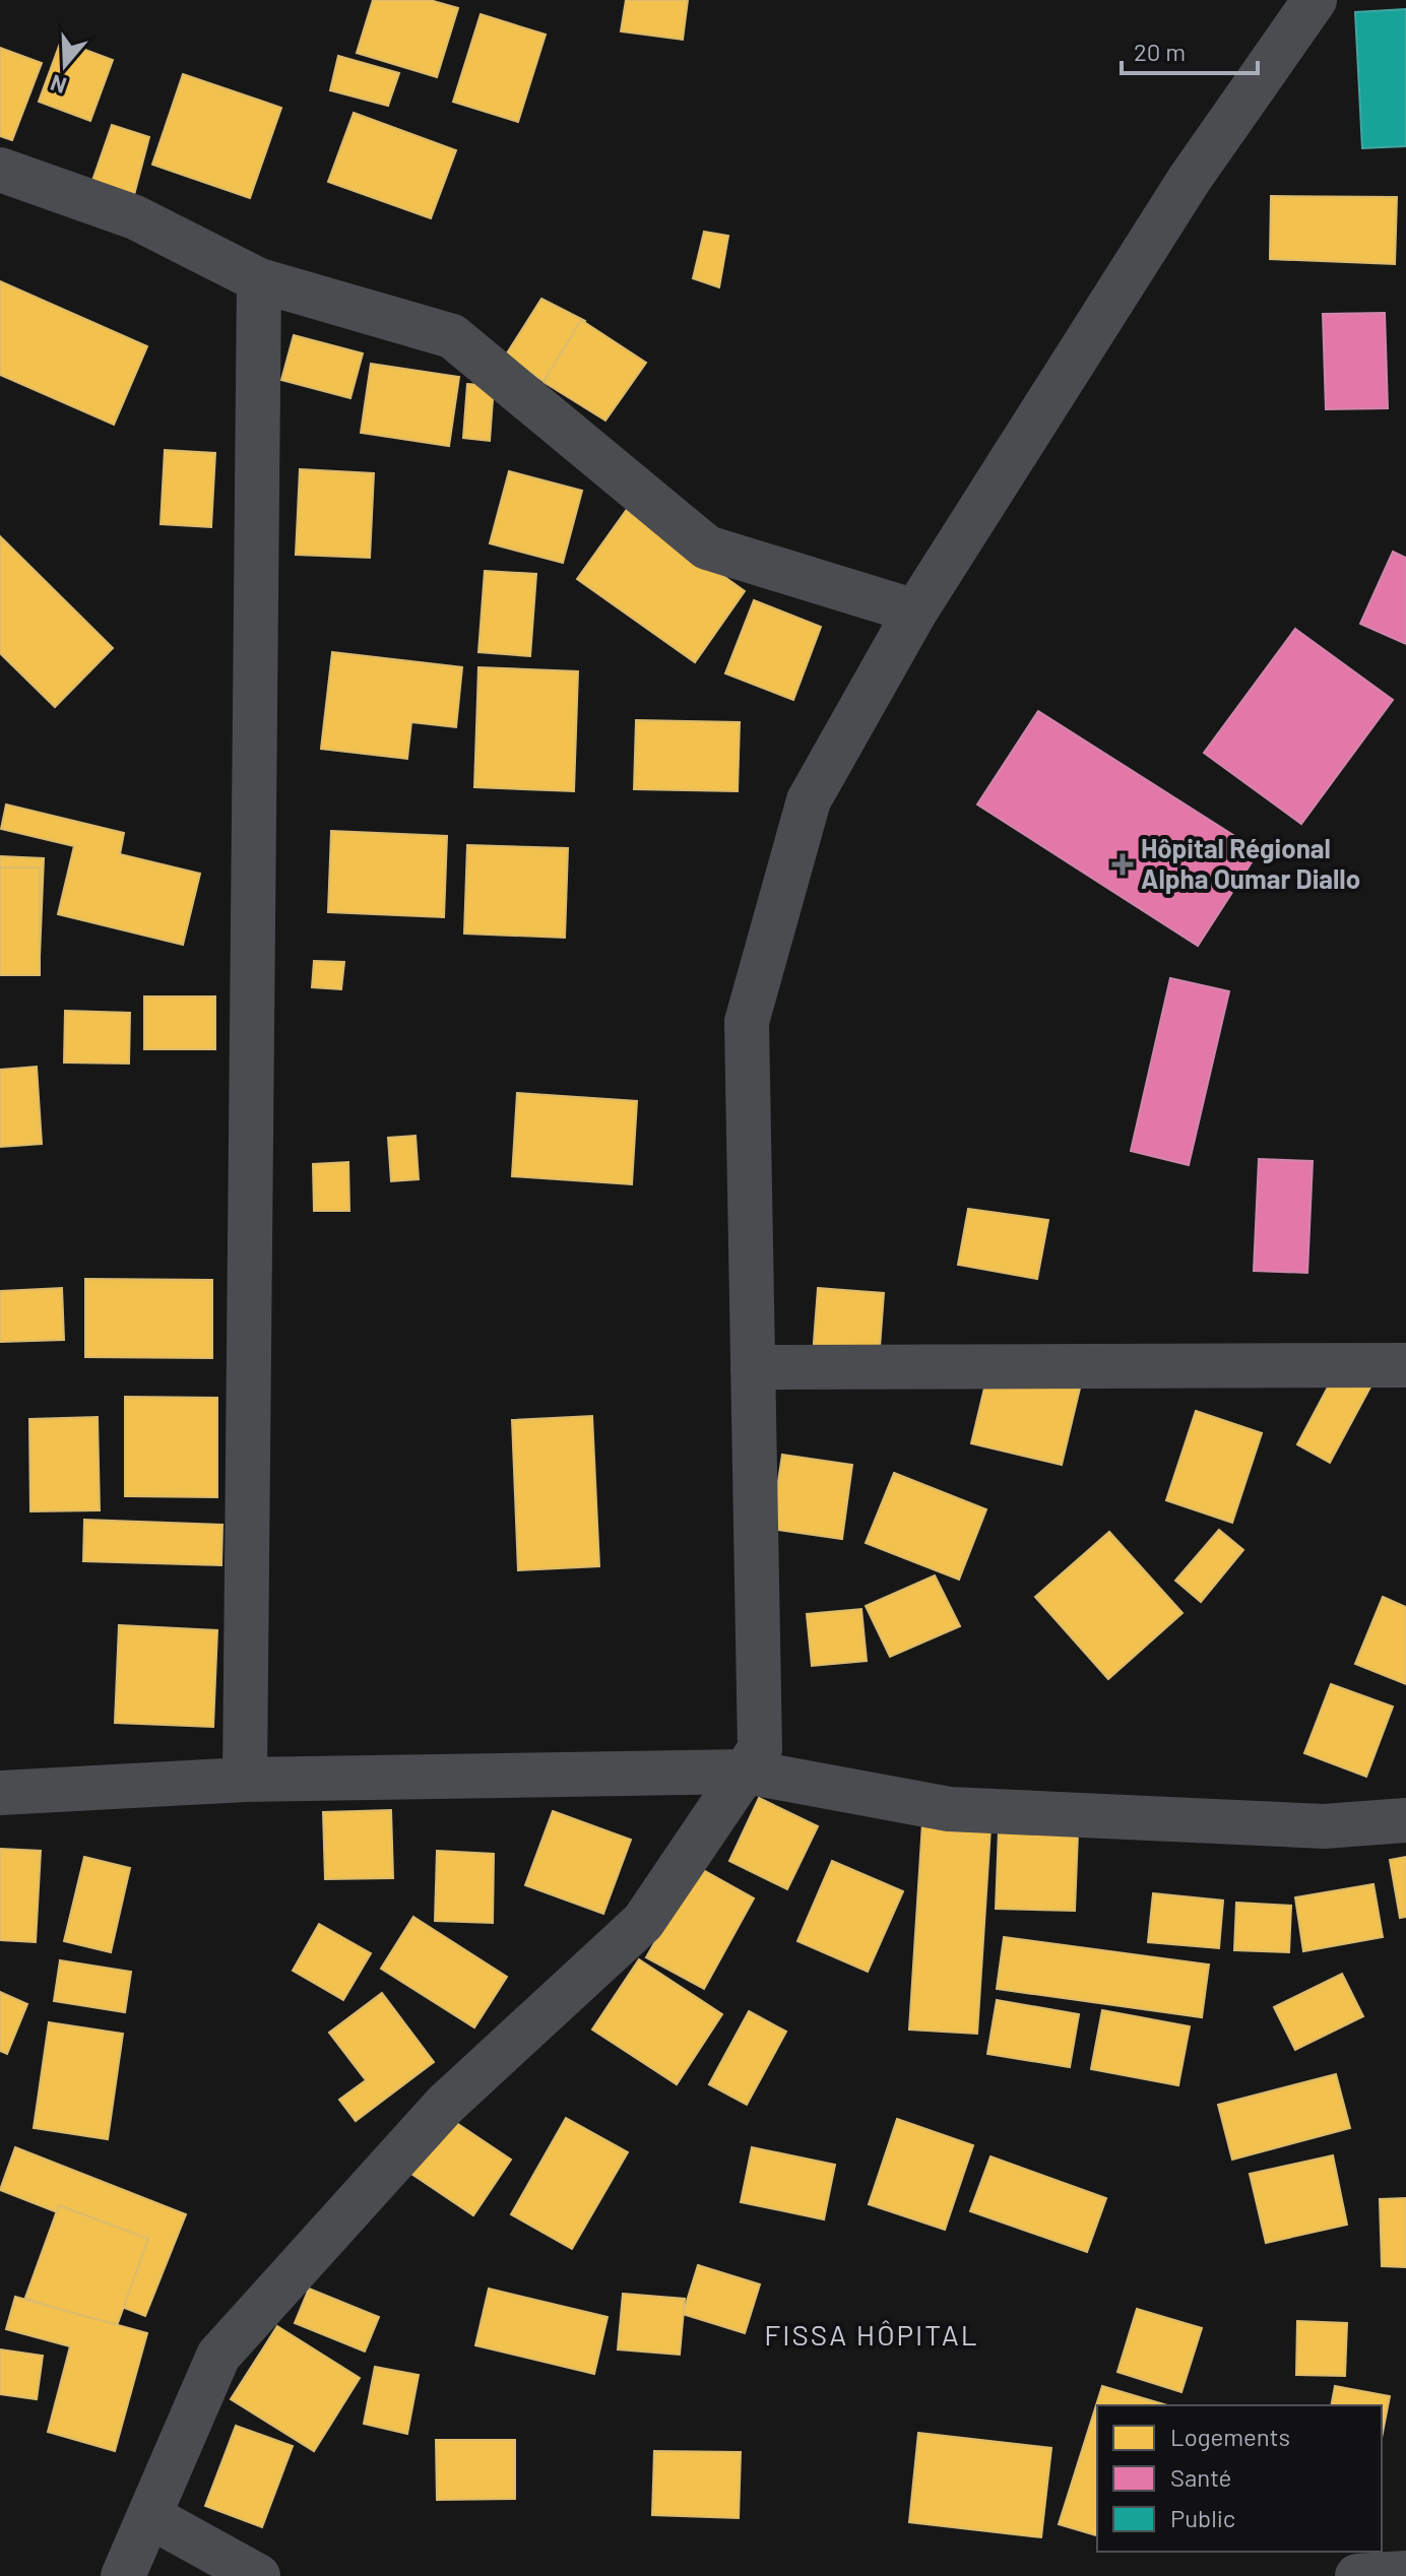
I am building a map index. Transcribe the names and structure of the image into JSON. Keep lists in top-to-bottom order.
{
  "districts": ["FISSA HÔPITAL"],
  "places": {
    "health": ["Hôpital Régional Alpha Oumar Diallo"]
  },
  "legend": ["Logements", "Santé", "Public"],
  "scale_bar": "20 m",
  "north": "bottom"
}
